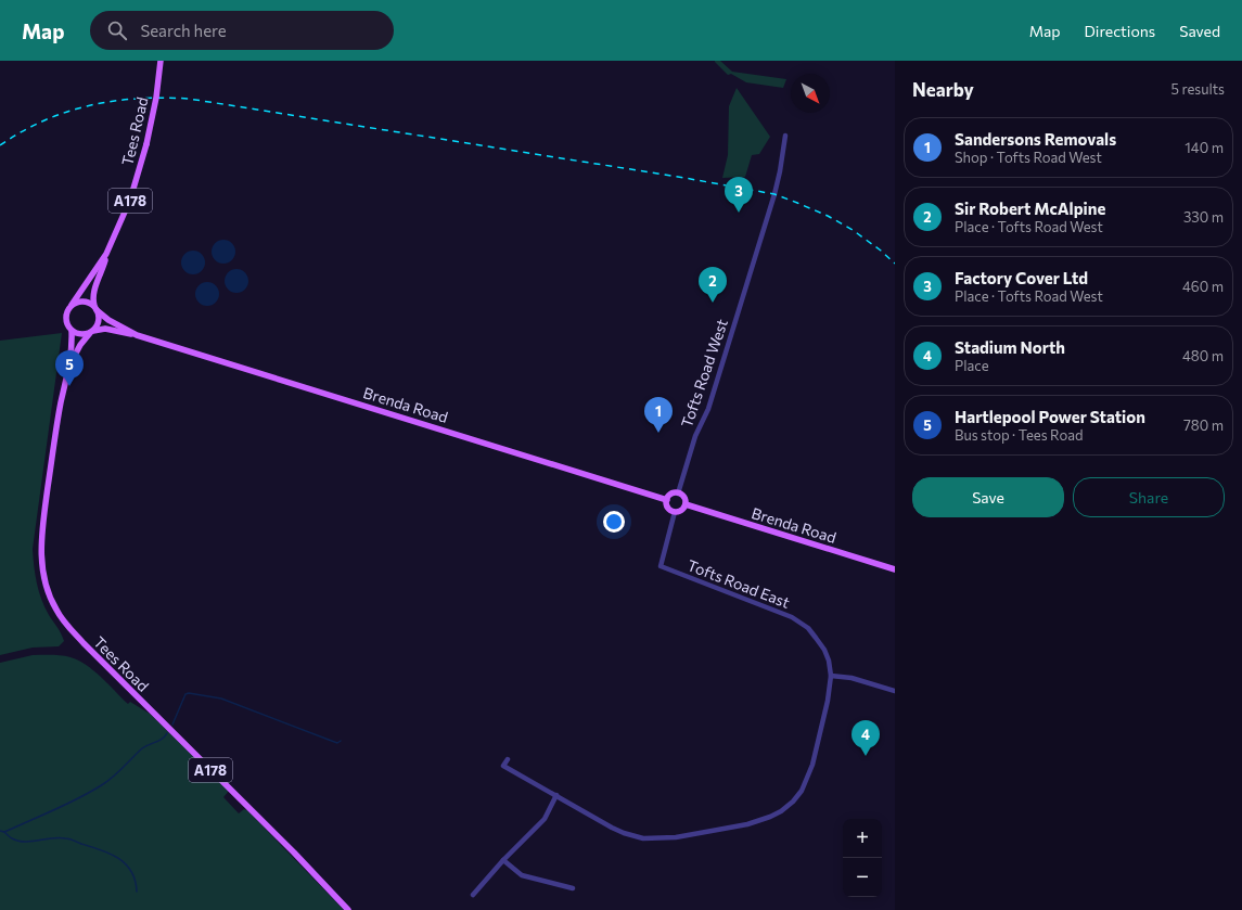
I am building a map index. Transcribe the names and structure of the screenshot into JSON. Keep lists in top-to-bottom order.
{
  "streets": {
    "main road": ["Tees Road", "A178", "Brenda Road"],
    "street": ["Tofts Road West", "Tofts Road East"]
  },
  "crossings": [
    ["Tees Road", "A178"],
    ["Tees Road", "Brenda Road"],
    ["A178", "Brenda Road"],
    ["Tofts Road West", "Brenda Road"],
    ["Tofts Road West", "Tofts Road East"],
    ["Brenda Road", "Tofts Road East"]
  ],
  "north": "bottom right",
  "page": {
    "header": "Map",
    "search": "Search here",
    "nav": ["Map", "Directions", "Saved"],
    "heading": ["Nearby", "5 results"],
    "list": [
      {
        "mark": "1",
        "name": "Sandersons Removals",
        "note": "Shop · Tofts Road West",
        "value": "140 m"
      },
      {
        "mark": "2",
        "name": "Sir Robert McAlpine",
        "note": "Place · Tofts Road West",
        "value": "330 m"
      },
      {
        "mark": "3",
        "name": "Factory Cover Ltd",
        "note": "Place · Tofts Road West",
        "value": "460 m"
      },
      {
        "mark": "4",
        "name": "Stadium North",
        "note": "Place",
        "value": "480 m"
      },
      {
        "mark": "5",
        "name": "Hartlepool Power Station",
        "note": "Bus stop · Tees Road",
        "value": "780 m"
      }
    ],
    "pins": [
      "3",
      "2",
      "5",
      "1",
      "4"
    ],
    "buttons": ["Save", "Share"],
    "map_buttons": ["+", "−"]
  }
}
